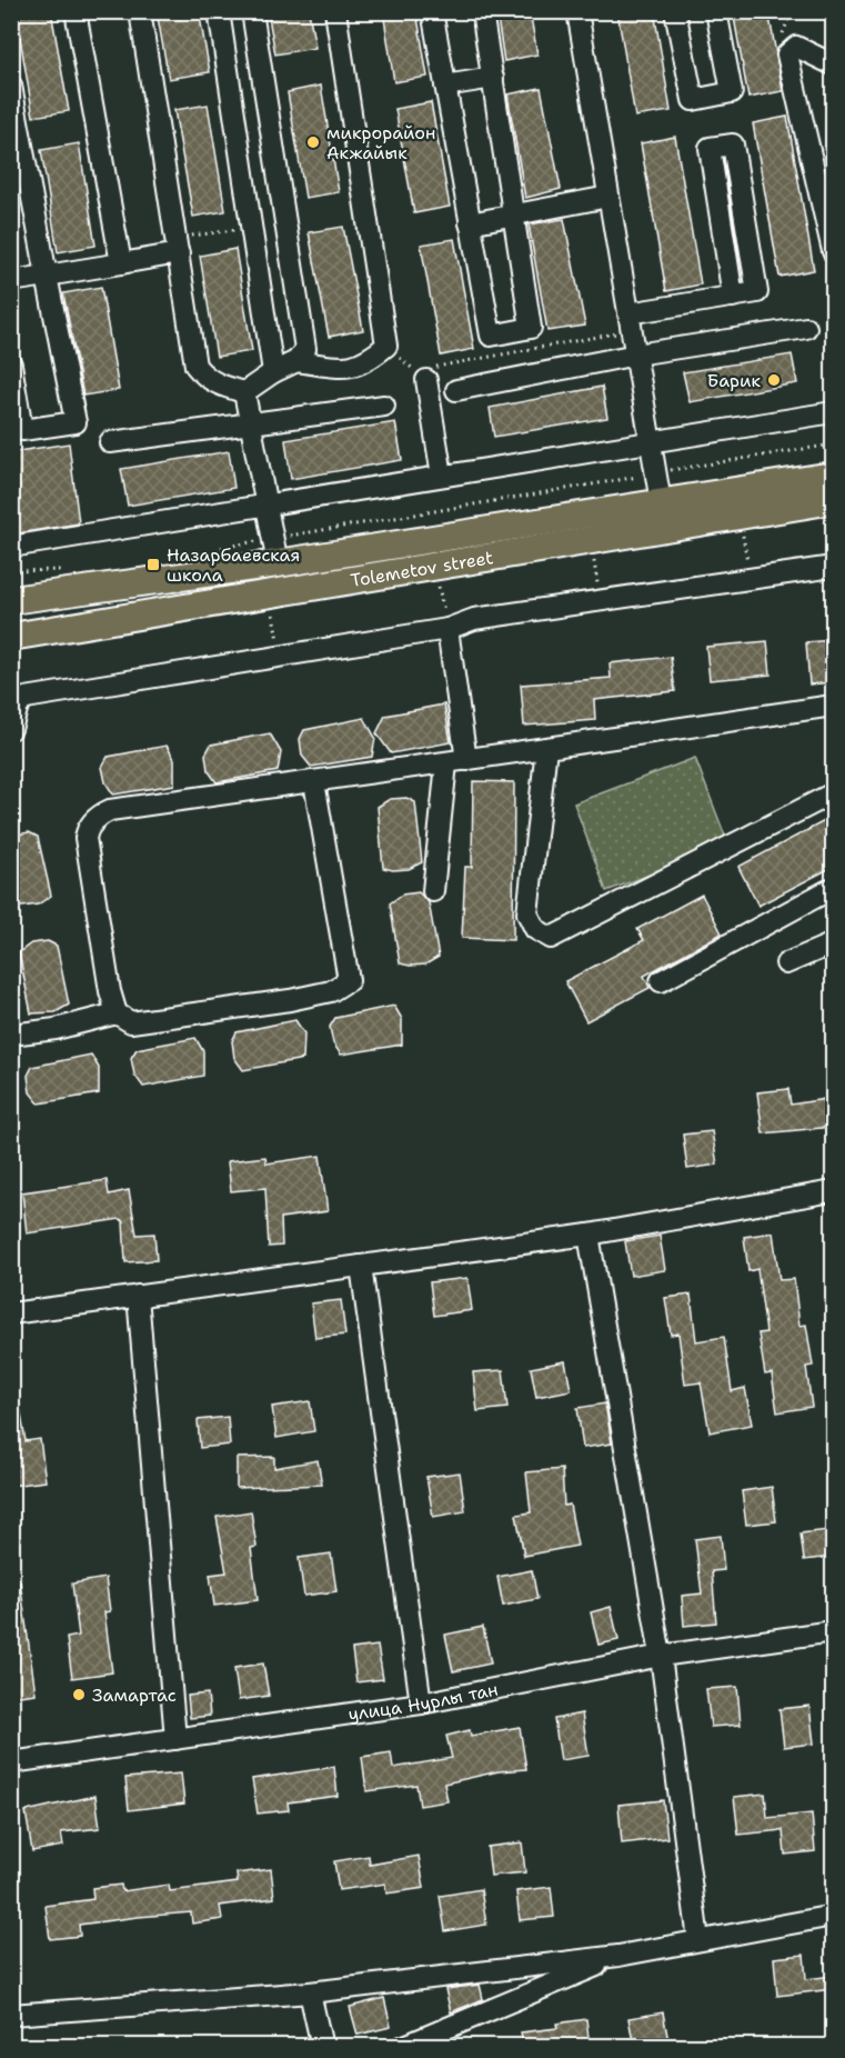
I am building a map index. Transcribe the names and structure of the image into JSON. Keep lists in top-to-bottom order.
{
  "streets": {
    "main road": ["Tolemetov street"],
    "street": ["улица Нурлы тан"]
  },
  "places": {
    "other": ["микрорайон Акжайык", "Барик", "Замартас"],
    "transit": ["Назарбаевская школа"]
  }
}
